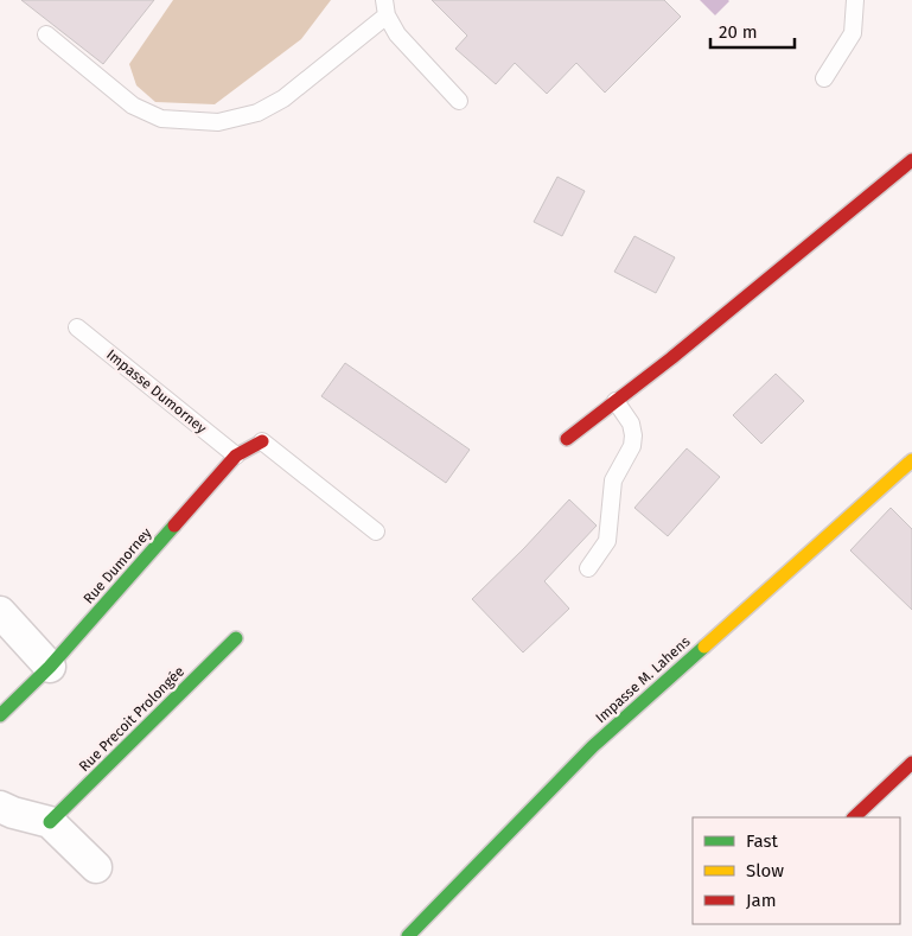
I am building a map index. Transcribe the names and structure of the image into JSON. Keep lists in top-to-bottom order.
{
  "streets": {
    "street": ["Rue Dumorney", "Impasse M. Lahens", "Rue Precoit Prolongée"],
    "lane": ["Impasse Dumorney"]
  },
  "crossings": [
    ["Impasse Dumorney", "Rue Dumorney"]
  ],
  "legend": ["Fast", "Slow", "Jam"],
  "scale_bar": "20 m"
}
